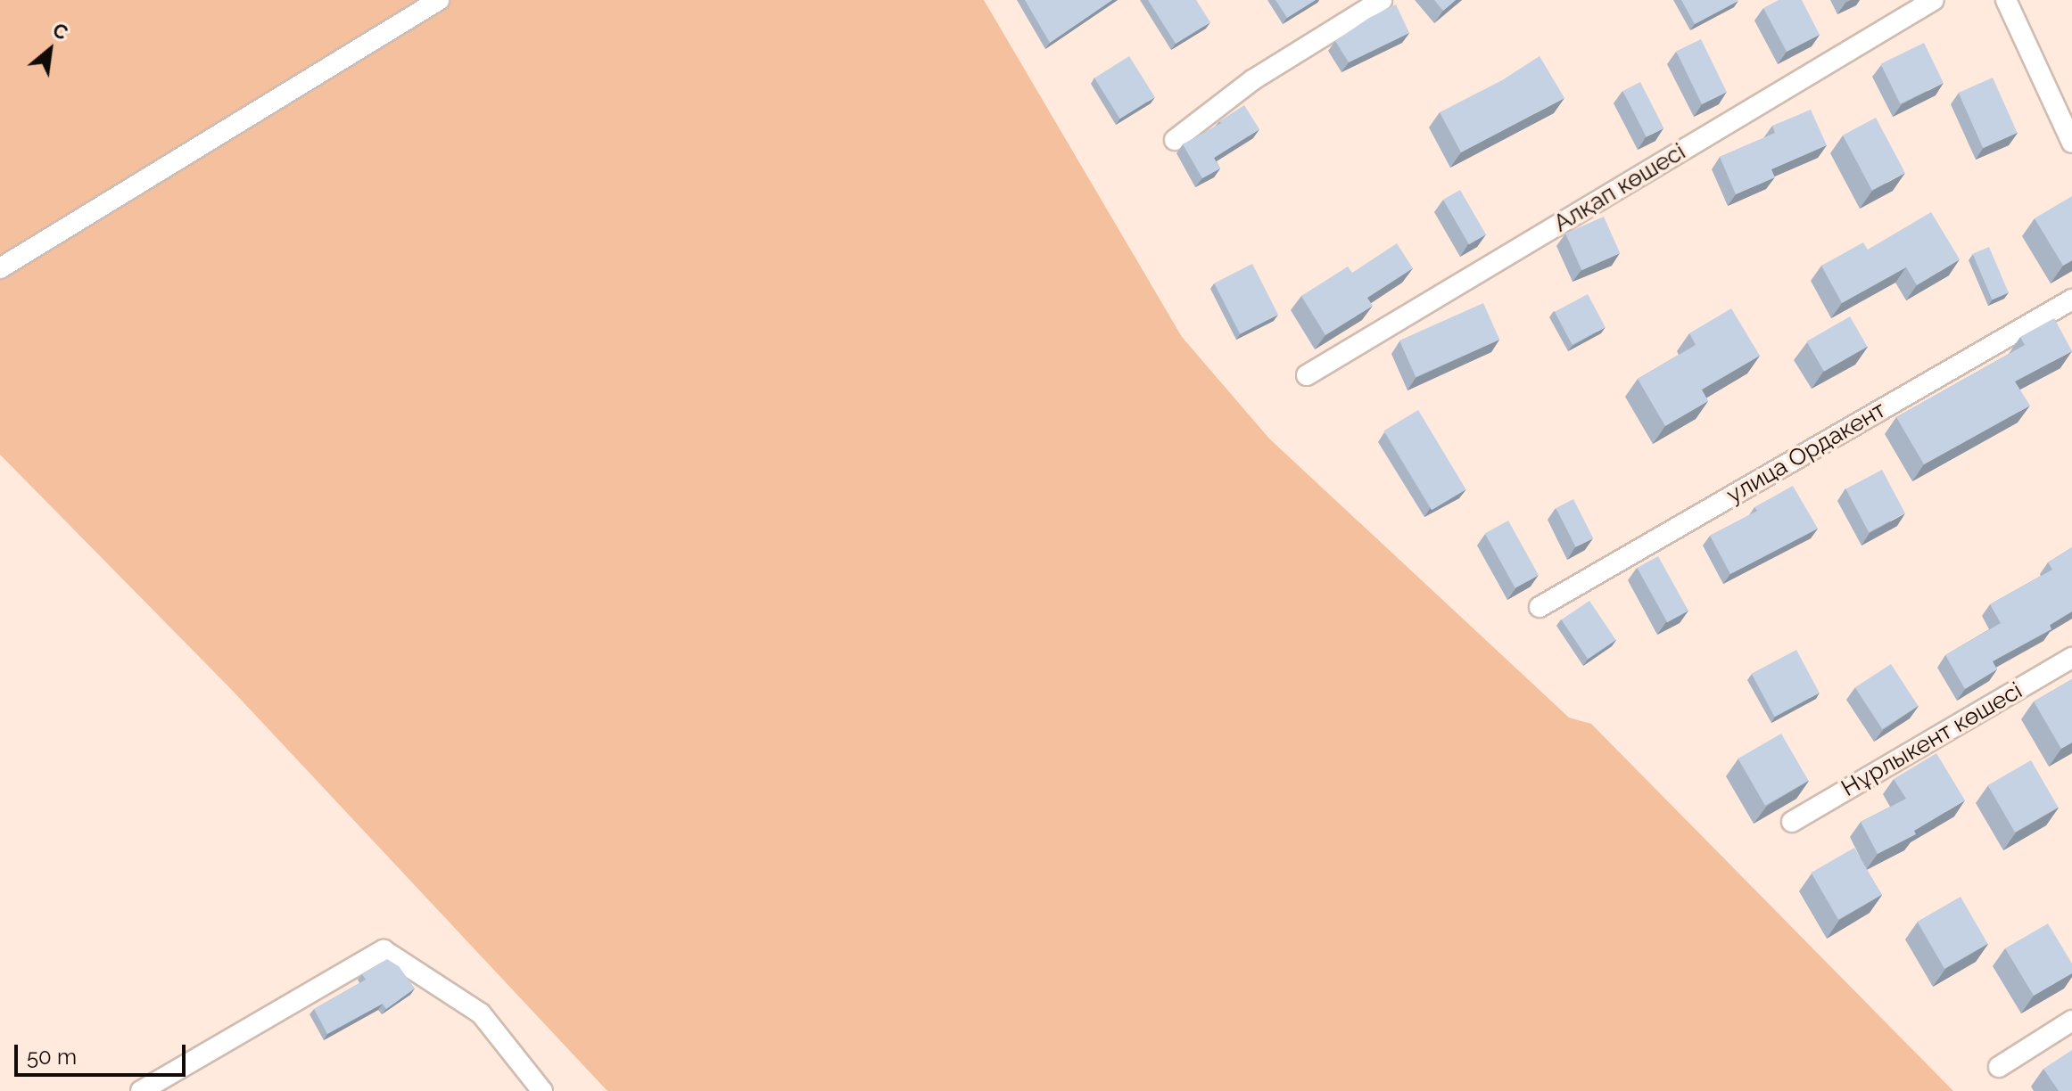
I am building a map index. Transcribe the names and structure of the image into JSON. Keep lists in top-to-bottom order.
{
  "streets": {
    "street": ["Алқап көшесі", "улица Ордакент", "Нұрлыкент көшесі"]
  },
  "scale_bar": "50 m",
  "north": "top right"
}
